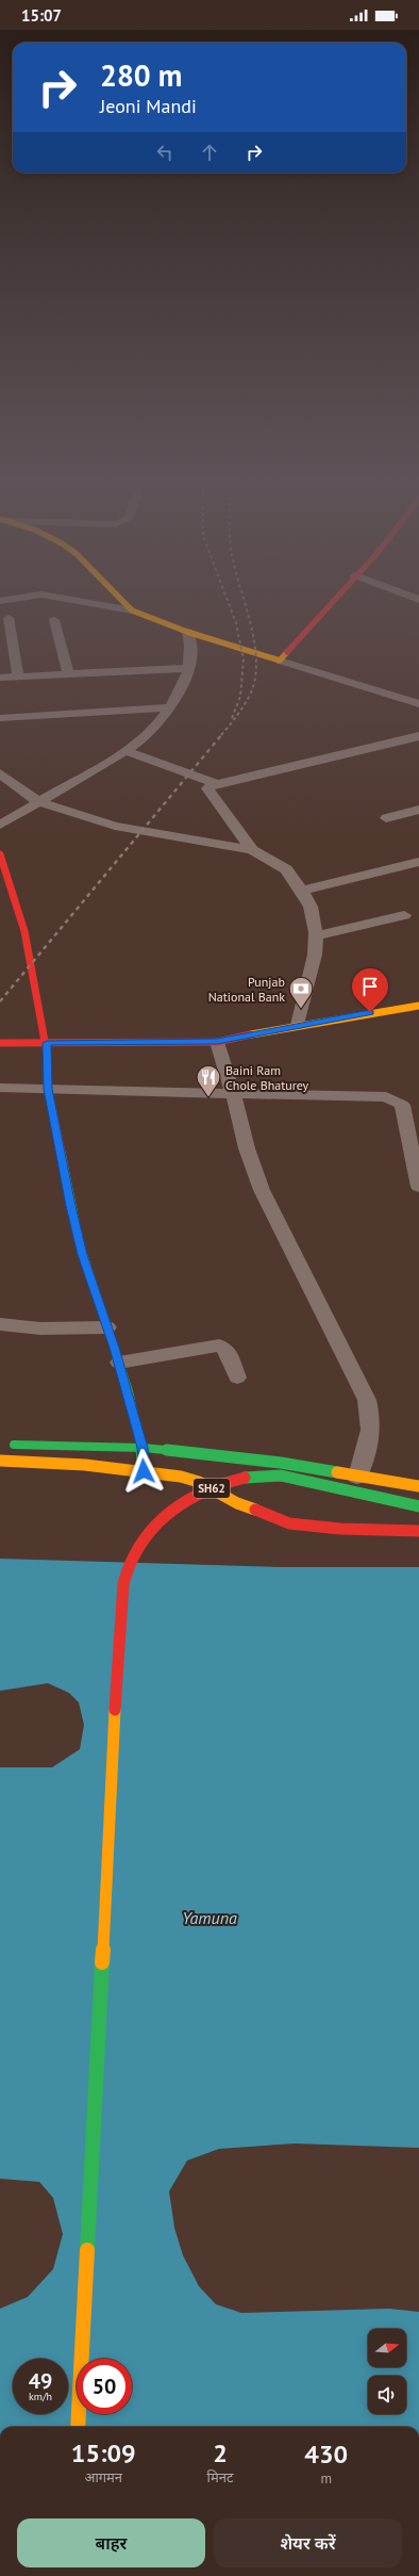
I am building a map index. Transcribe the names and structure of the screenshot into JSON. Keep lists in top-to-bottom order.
{
  "streets": {
    "main road": ["SH62"]
  },
  "water": ["Yamuna"],
  "places": {
    "bank": ["Punjab National Bank"],
    "restaurant": ["Baini Ram Chole Bhaturey"]
  },
  "north": "right",
  "page": {
    "status": "15:07",
    "turn": ["280 m", "Jeoni Mandi"],
    "speed": "49 km/h",
    "limit": "50",
    "eta": [
      "15:09",
      "आगमन",
      "2",
      "मिनट",
      "430",
      "m"
    ],
    "buttons": ["बाहर", "शेयर करें"]
  }
}
